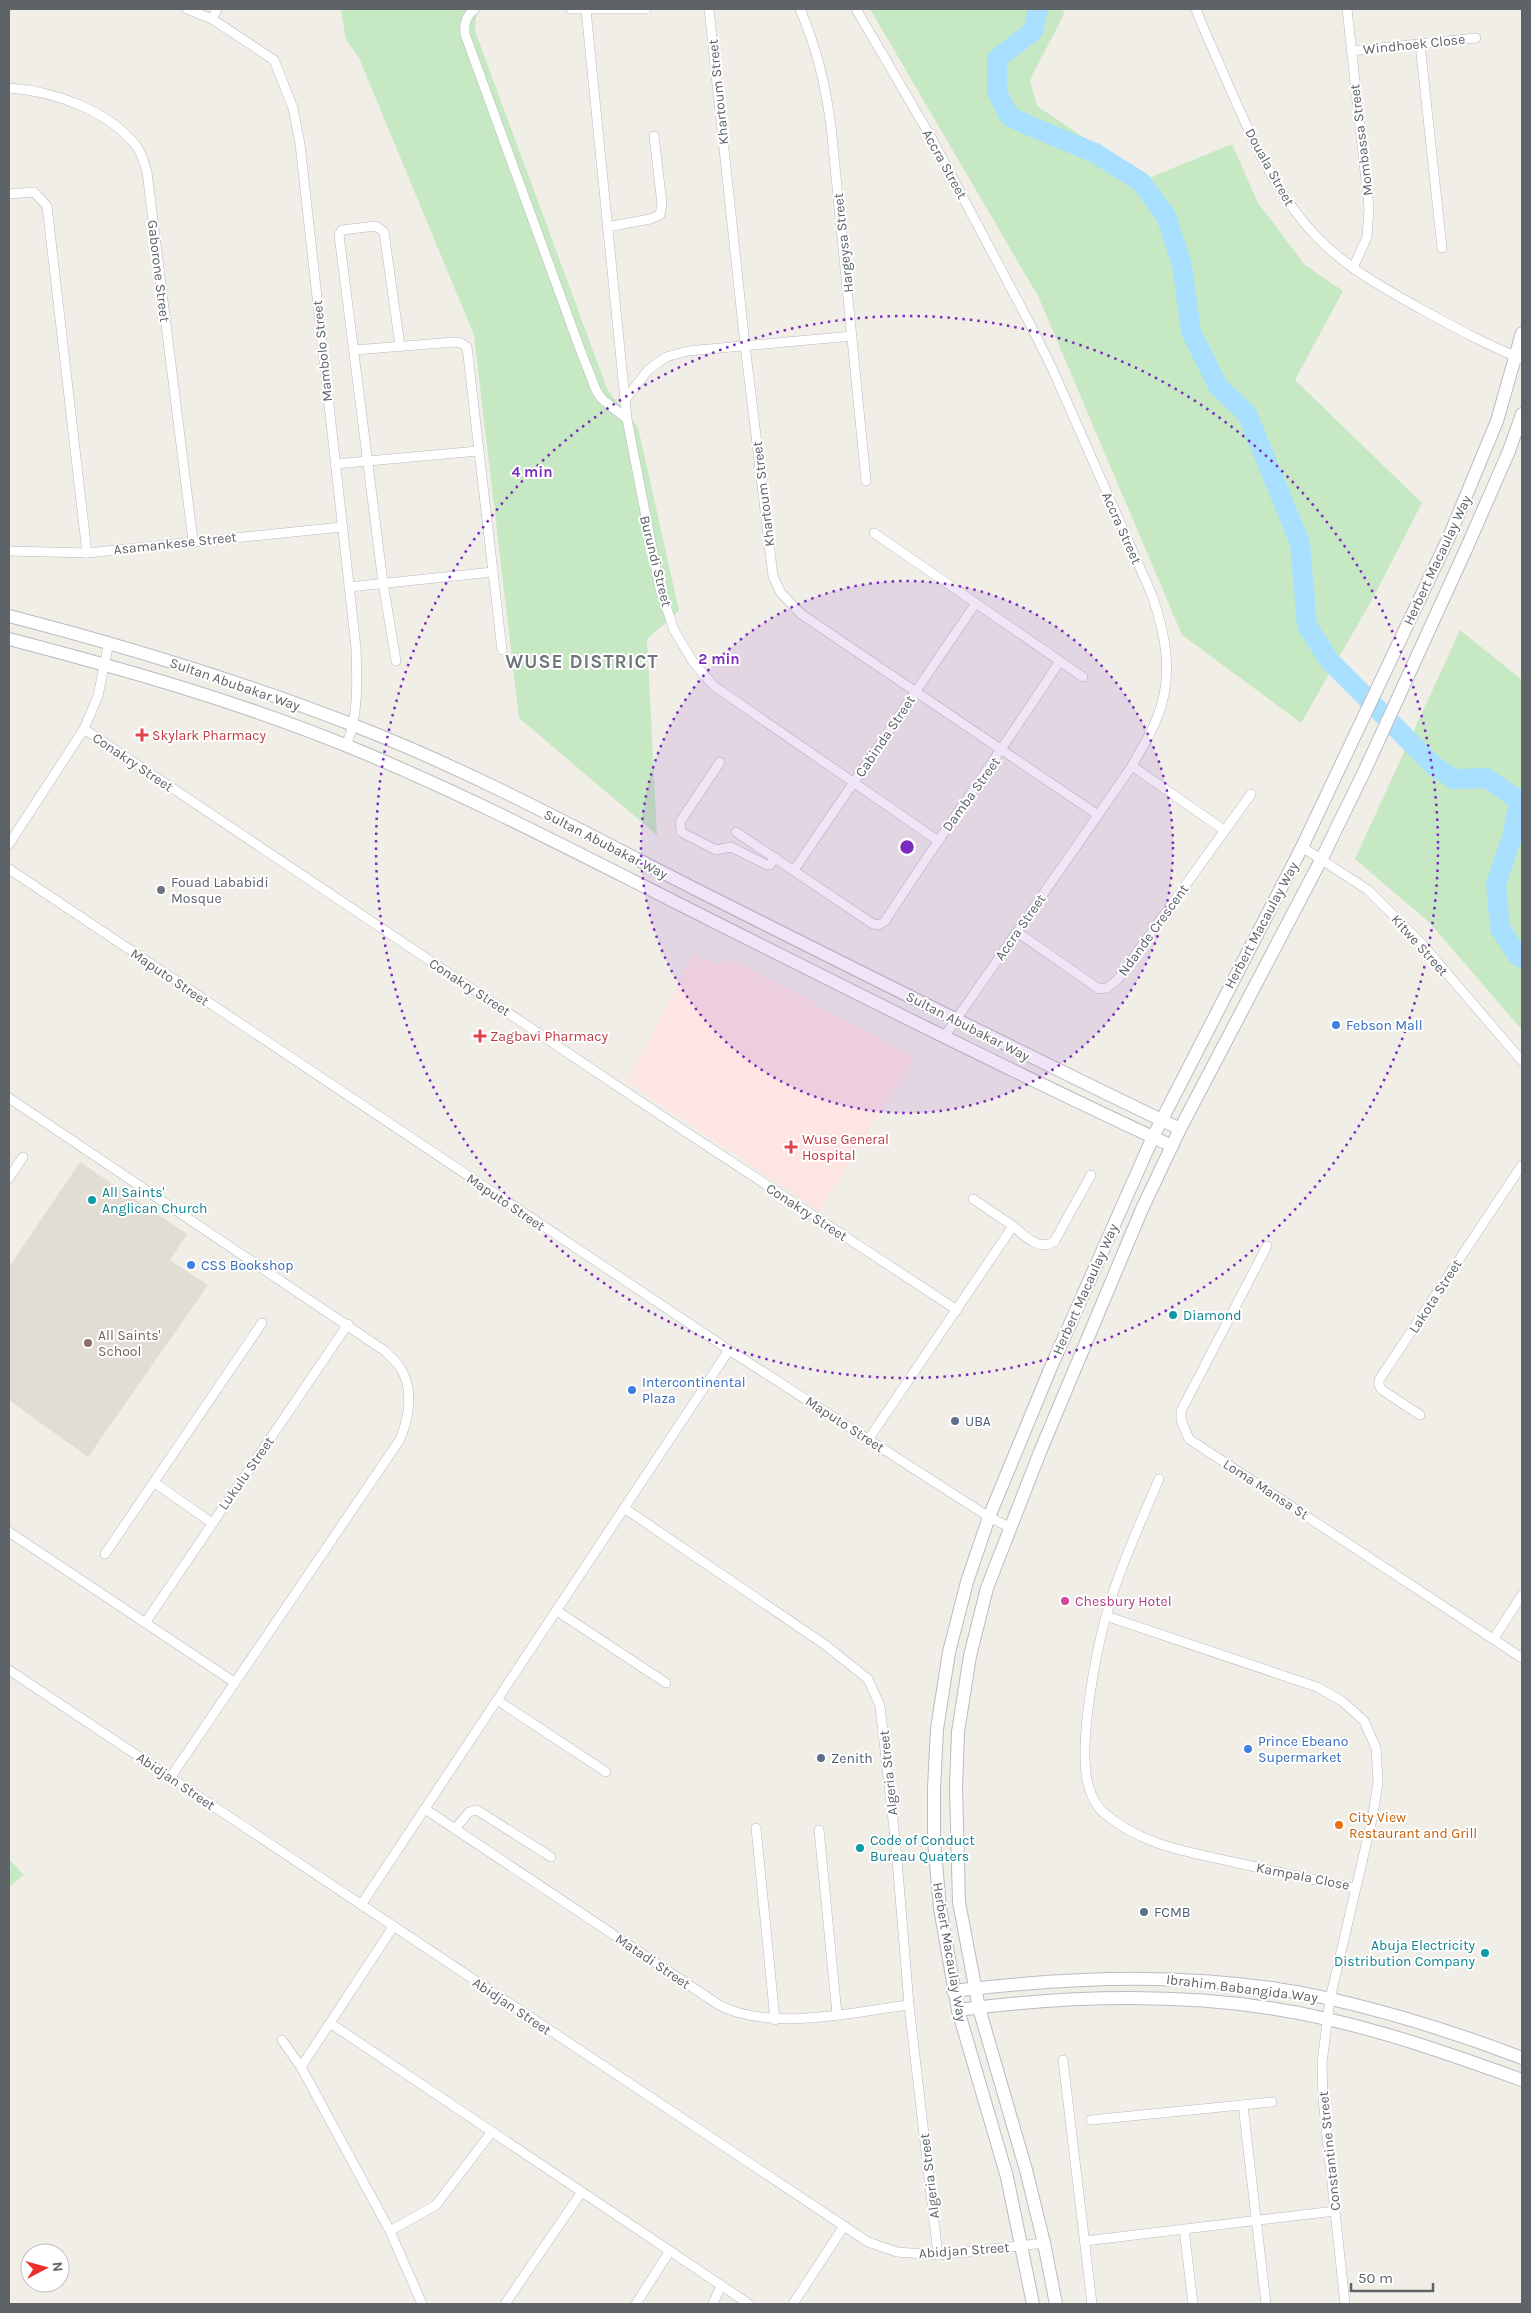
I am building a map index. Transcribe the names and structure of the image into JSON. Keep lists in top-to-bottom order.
{
  "streets": {
    "main road": ["Herbert Macaulay Way", "Sultan Abubakar Way", "Ibrahim Babangida Way"],
    "street": [
      "Windhoek Close",
      "Khartoum Street",
      "Mombassa Street",
      "Accra Street",
      "Douala Street",
      "Hargeysa Street",
      "Gaborone Street",
      "Mambolo Street",
      "Asamankese Street",
      "Burundi Street",
      "Cabinda Street",
      "Conakry Street",
      "Damba Street",
      "Ndande Crescent",
      "Kitwe Street",
      "Maputo Street",
      "Lakota Street",
      "Lukulu Street",
      "Loma Mansa St",
      "Algeria Street",
      "Abidjan Street",
      "Kampala Close",
      "Matadi Street",
      "Constantine Street"
    ]
  },
  "crossings": [
    ["Windhoek Close", "Mombassa Street"],
    ["Khartoum Street", "Accra Street"],
    ["Khartoum Street", "Cabinda Street"],
    ["Khartoum Street", "Damba Street"],
    ["Mombassa Street", "Douala Street"],
    ["Accra Street", "Sultan Abubakar Way"],
    ["Accra Street", "Ndande Crescent"],
    ["Douala Street", "Herbert Macaulay Way"],
    ["Gaborone Street", "Asamankese Street"],
    ["Mambolo Street", "Asamankese Street"],
    ["Mambolo Street", "Sultan Abubakar Way"],
    ["Herbert Macaulay Way", "Sultan Abubakar Way"],
    ["Herbert Macaulay Way", "Kitwe Street"],
    ["Herbert Macaulay Way", "Maputo Street"],
    ["Herbert Macaulay Way", "Abidjan Street"],
    ["Herbert Macaulay Way", "Ibrahim Babangida Way"],
    ["Burundi Street", "Cabinda Street"],
    ["Burundi Street", "Damba Street"],
    ["Cabinda Street", "Damba Street"],
    ["Algeria Street", "Abidjan Street"],
    ["Algeria Street", "Matadi Street"],
    ["Kampala Close", "Constantine Street"],
    ["Ibrahim Babangida Way", "Constantine Street"]
  ],
  "districts": ["WUSE DISTRICT"],
  "places": {
    "health": ["Skylark Pharmacy", "Zagbavi Pharmacy", "Wuse General Hospital"],
    "other": [
      "Fouad Lababidi Mosque",
      "Febson Mall",
      "All Saints' Anglican Church",
      "CSS Bookshop",
      "Diamond",
      "All Saints' School",
      "Intercontinental Plaza",
      "UBA",
      "Chesbury Hotel",
      "Prince Ebeano Supermarket",
      "Zenith",
      "City View Restaurant and Grill",
      "Code of Conduct Bureau Quaters",
      "FCMB",
      "Abuja Electricity Distribution Company"
    ]
  },
  "scale_bar": "50 m",
  "north": "right",
  "rings": ["4 min", "2 min"]
}
